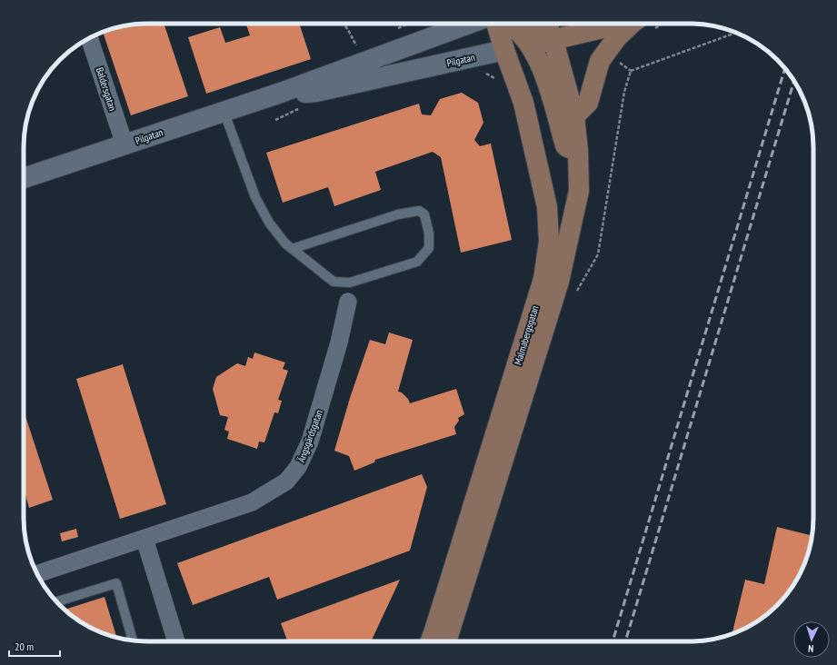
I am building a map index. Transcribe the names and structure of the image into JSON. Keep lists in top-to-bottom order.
{
  "streets": {
    "main road": ["Pilgatan", "Malmabergsgatan"],
    "street": ["Baldersgatan", "Ängsgärdsgatan"]
  },
  "crossings": [
    ["Pilgatan", "Baldersgatan"],
    ["Pilgatan", "Malmabergsgatan"]
  ],
  "scale_bar": "20 m",
  "north": "bottom"
}
